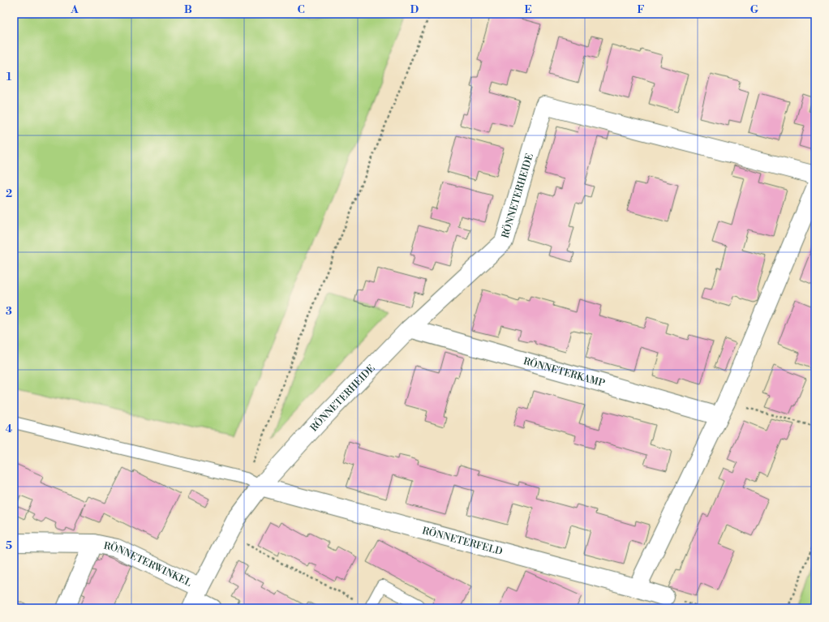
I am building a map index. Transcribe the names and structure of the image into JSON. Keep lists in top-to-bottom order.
{
  "streets": {
    "street": [
      "RÖNNETERHEIDE",
      "RÖNNETERKAMP",
      "RÖNNETERFELD",
      "RÖNNETERWINKEL"
    ]
  },
  "crossings": [
    ["RÖNNETERHEIDE", "RÖNNETERKAMP"],
    ["RÖNNETERHEIDE", "RÖNNETERFELD"],
    ["RÖNNETERHEIDE", "RÖNNETERWINKEL"]
  ],
  "grid": {
    "columns": [
      "A",
      "B",
      "C",
      "D",
      "E",
      "F",
      "G"
    ],
    "rows": [
      "1",
      "2",
      "3",
      "4",
      "5"
    ]
  }
}
